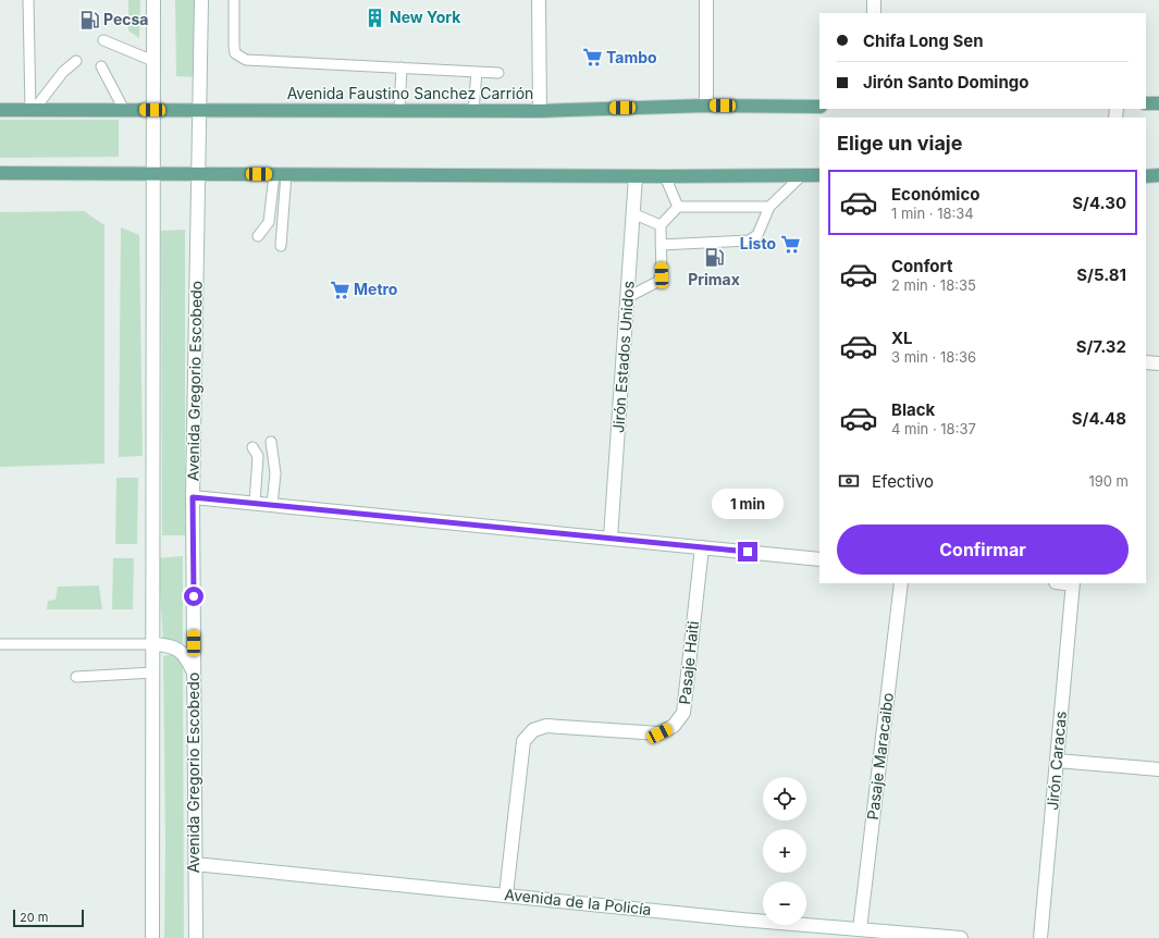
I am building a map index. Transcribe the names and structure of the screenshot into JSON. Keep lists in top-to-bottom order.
{
  "streets": {
    "main road": ["Avenida Faustino Sanchez Carrión"],
    "street": [
      "Jirón Estados Unidos",
      "Avenida Gregorio Escobedo",
      "Pasaje Haiti",
      "Pasaje Maracaibo",
      "Jirón Caracas",
      "Avenida de la Policía"
    ]
  },
  "crossings": [
    ["Avenida Faustino Sanchez Carrión", "Avenida Gregorio Escobedo"],
    ["Avenida Gregorio Escobedo", "Avenida de la Policía"],
    ["Pasaje Haiti", "Avenida de la Policía"],
    ["Pasaje Maracaibo", "Avenida de la Policía"]
  ],
  "places": {
    "building": ["New York"],
    "fuel station": ["Pecsa", "Primax"],
    "supermarket": ["Tambo", "Listo", "Metro"]
  },
  "scale_bar": "20 m",
  "page": {
    "banner": ["Chifa Long Sen", "Jirón Santo Domingo"],
    "heading": "Elige un viaje",
    "list": [
      {
        "name": "Económico",
        "note": "1 min · 18:34",
        "value": "S/4.30"
      },
      {
        "name": "Confort",
        "note": "2 min · 18:35",
        "value": "S/5.81"
      },
      {
        "name": "XL",
        "note": "3 min · 18:36",
        "value": "S/7.32"
      },
      {
        "name": "Black",
        "note": "4 min · 18:37",
        "value": "S/4.48"
      }
    ],
    "pay": ["Efectivo", "190 m"],
    "bubble": "1 min",
    "buttons": "Confirmar",
    "map_buttons": ["+", "−"],
    "scale": "20 m"
  }
}
